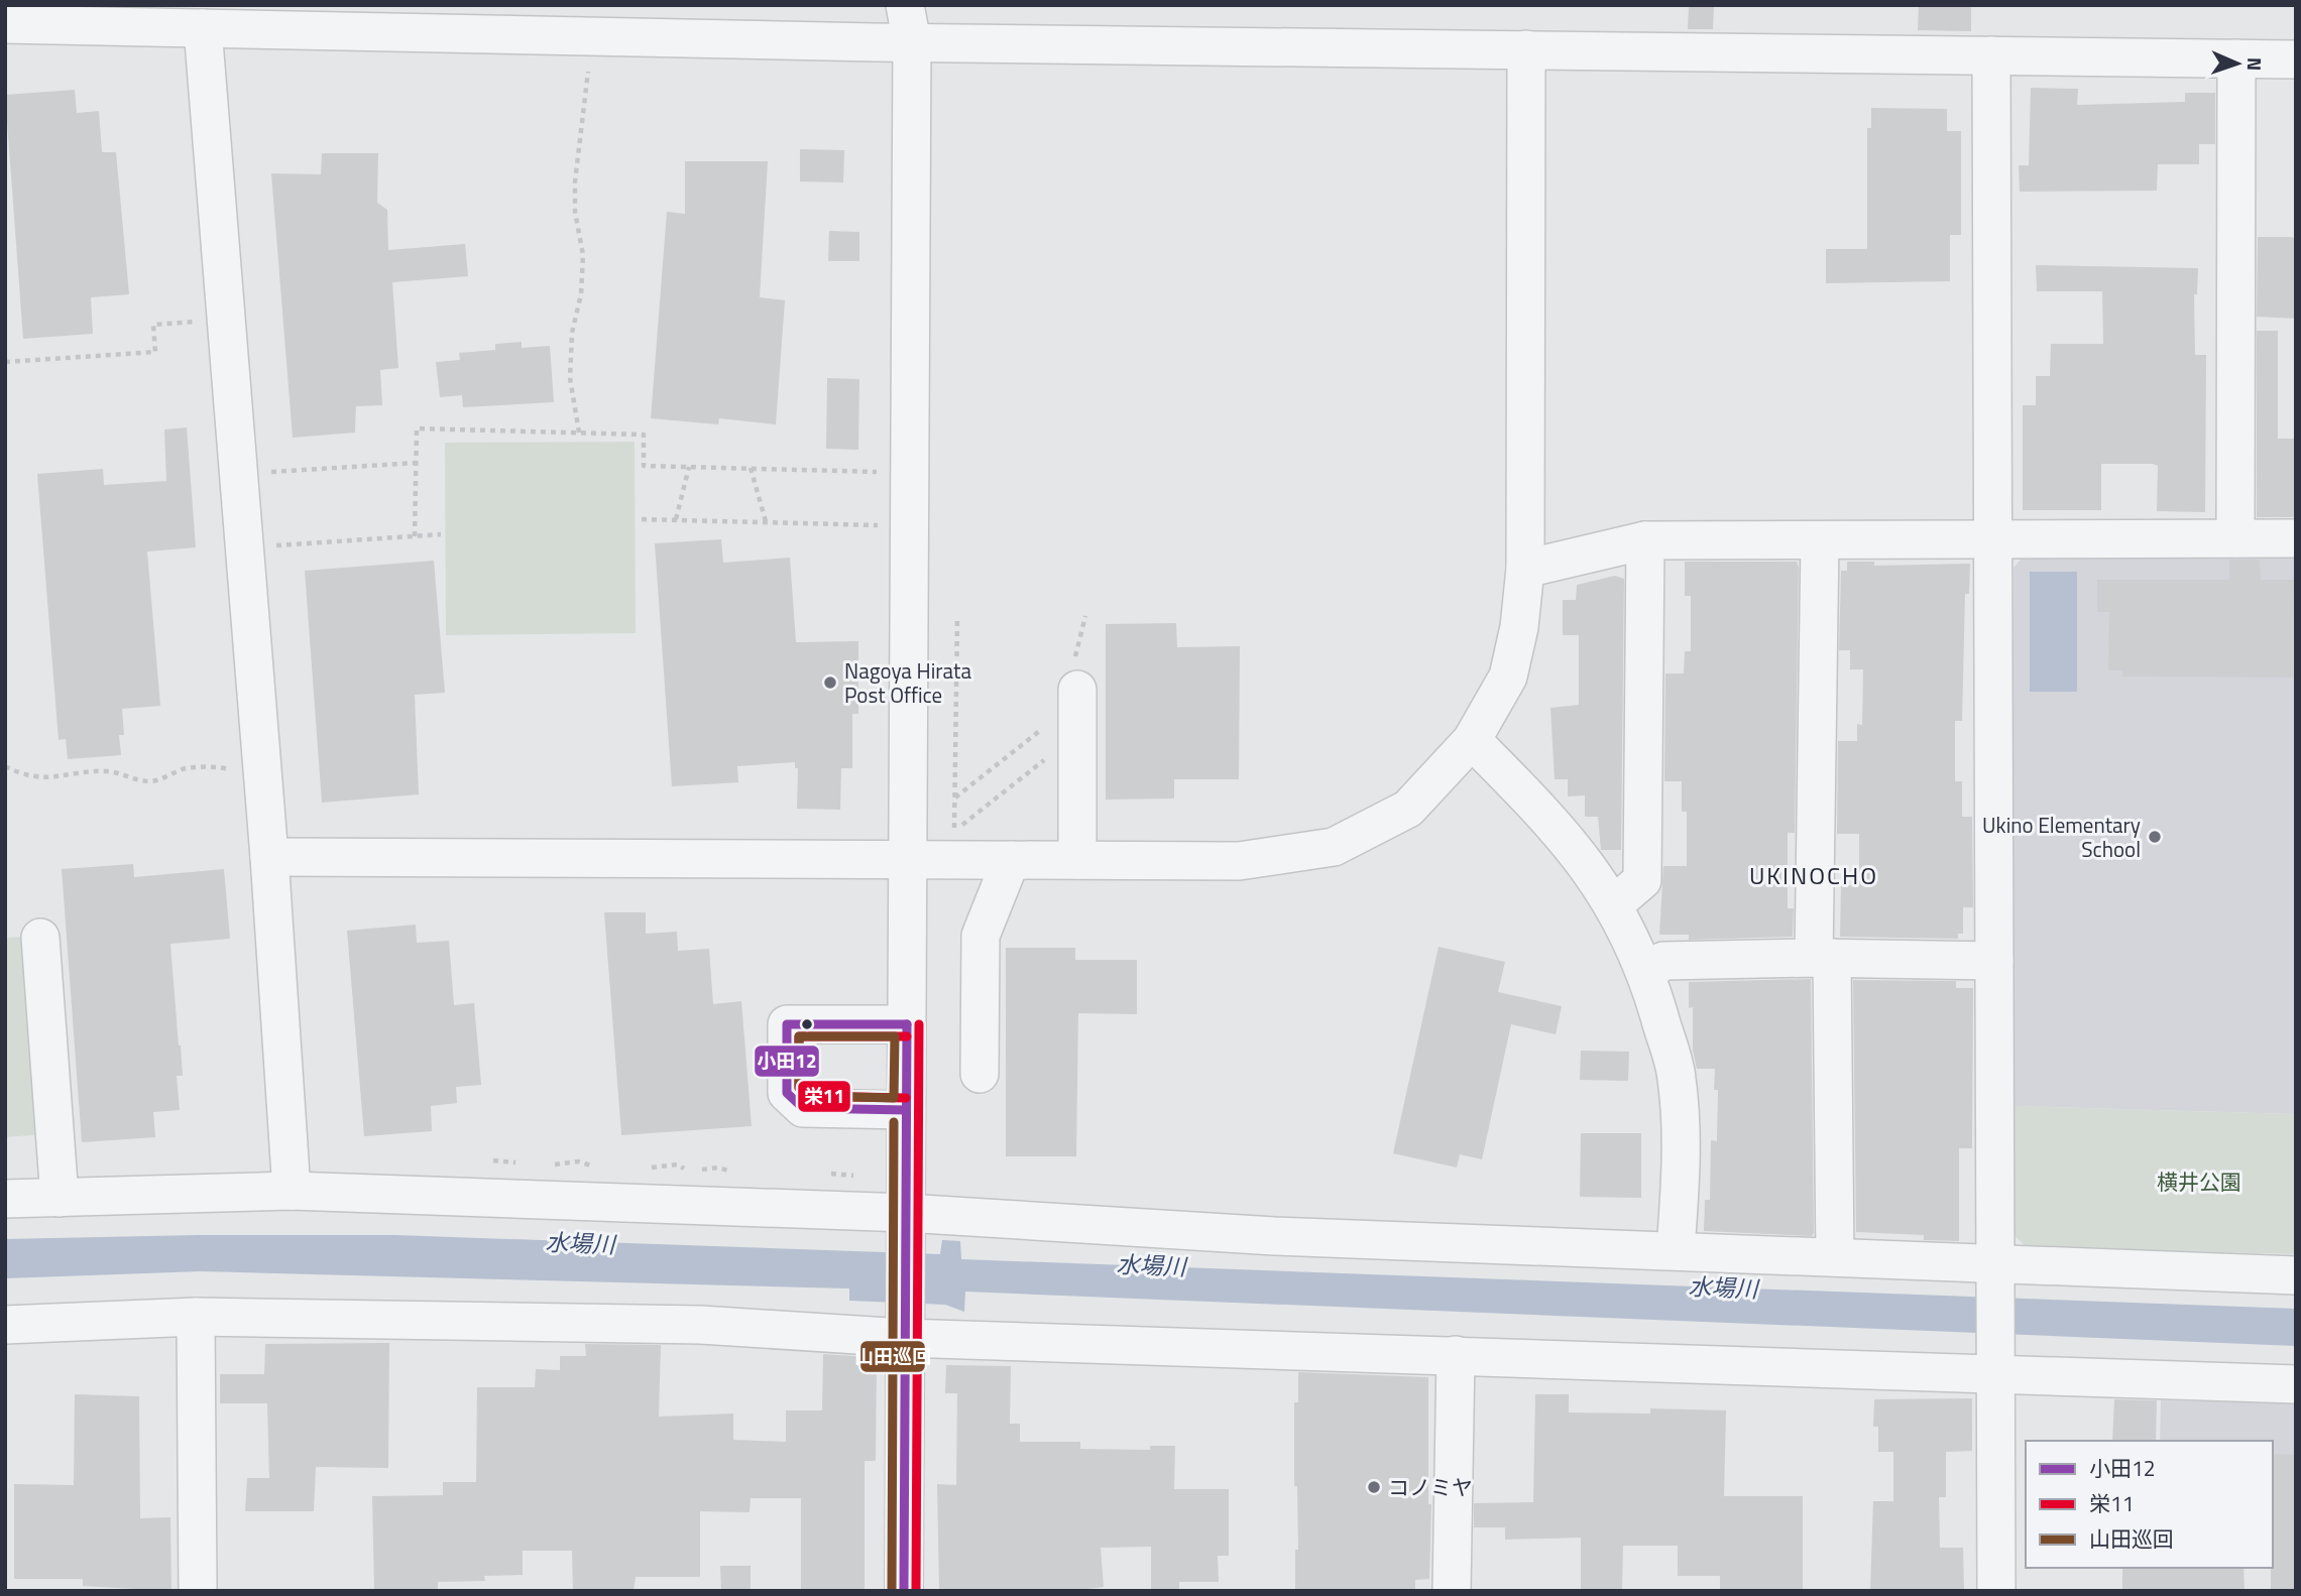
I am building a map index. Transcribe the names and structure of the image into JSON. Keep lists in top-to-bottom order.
{
  "districts": ["UKINOCHO"],
  "water": ["水場川"],
  "parks": ["横井公園"],
  "places": ["Nagoya Hirata Post Office", "Ukino Elementary School", "コノミヤ"],
  "lines": ["transit line 小田12", "transit line 栄11", "transit line 山田巡回"],
  "legend": ["小田12", "栄11", "山田巡回"],
  "north": "right"
}
